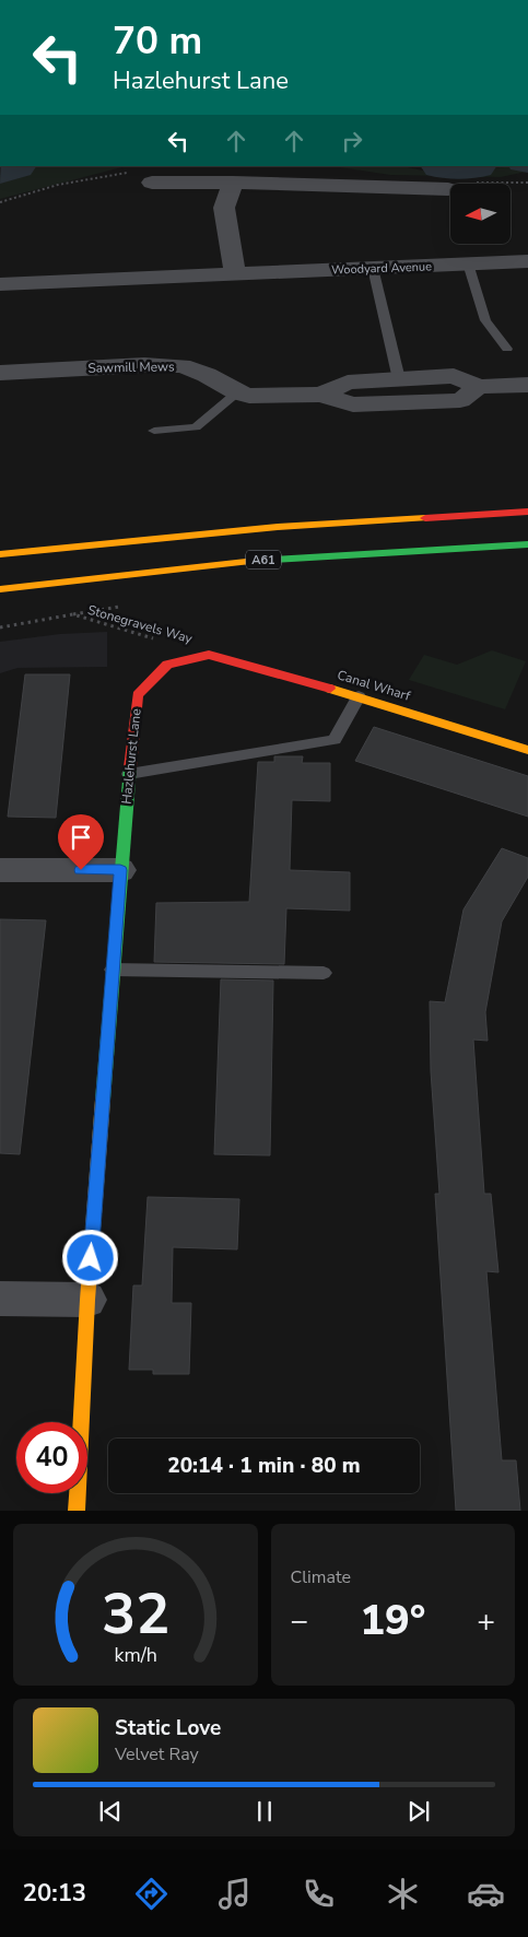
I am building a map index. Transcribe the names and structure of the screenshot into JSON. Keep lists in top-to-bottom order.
{
  "streets": {
    "main road": ["A61", "Canal Wharf", "Hazlehurst Lane"],
    "street": ["Woodyard Avenue", "Sawmill Mews"],
    "path": ["Stonegravels Way"]
  },
  "crossings": [
    ["Stonegravels Way", "Canal Wharf"],
    ["Stonegravels Way", "Hazlehurst Lane"],
    ["Canal Wharf", "Hazlehurst Lane"]
  ],
  "north": "left",
  "page": {
    "turn": ["70 m", "Hazlehurst Lane"],
    "limit": "40",
    "trip": "20:14 · 1 min · 80 m",
    "tile": "Climate",
    "heat": ["−", "19°", "+"],
    "song": ["Static Love", "Velvet Ray"],
    "tabs": "20:13",
    "gauge": ["32", "km/h"]
  }
}
